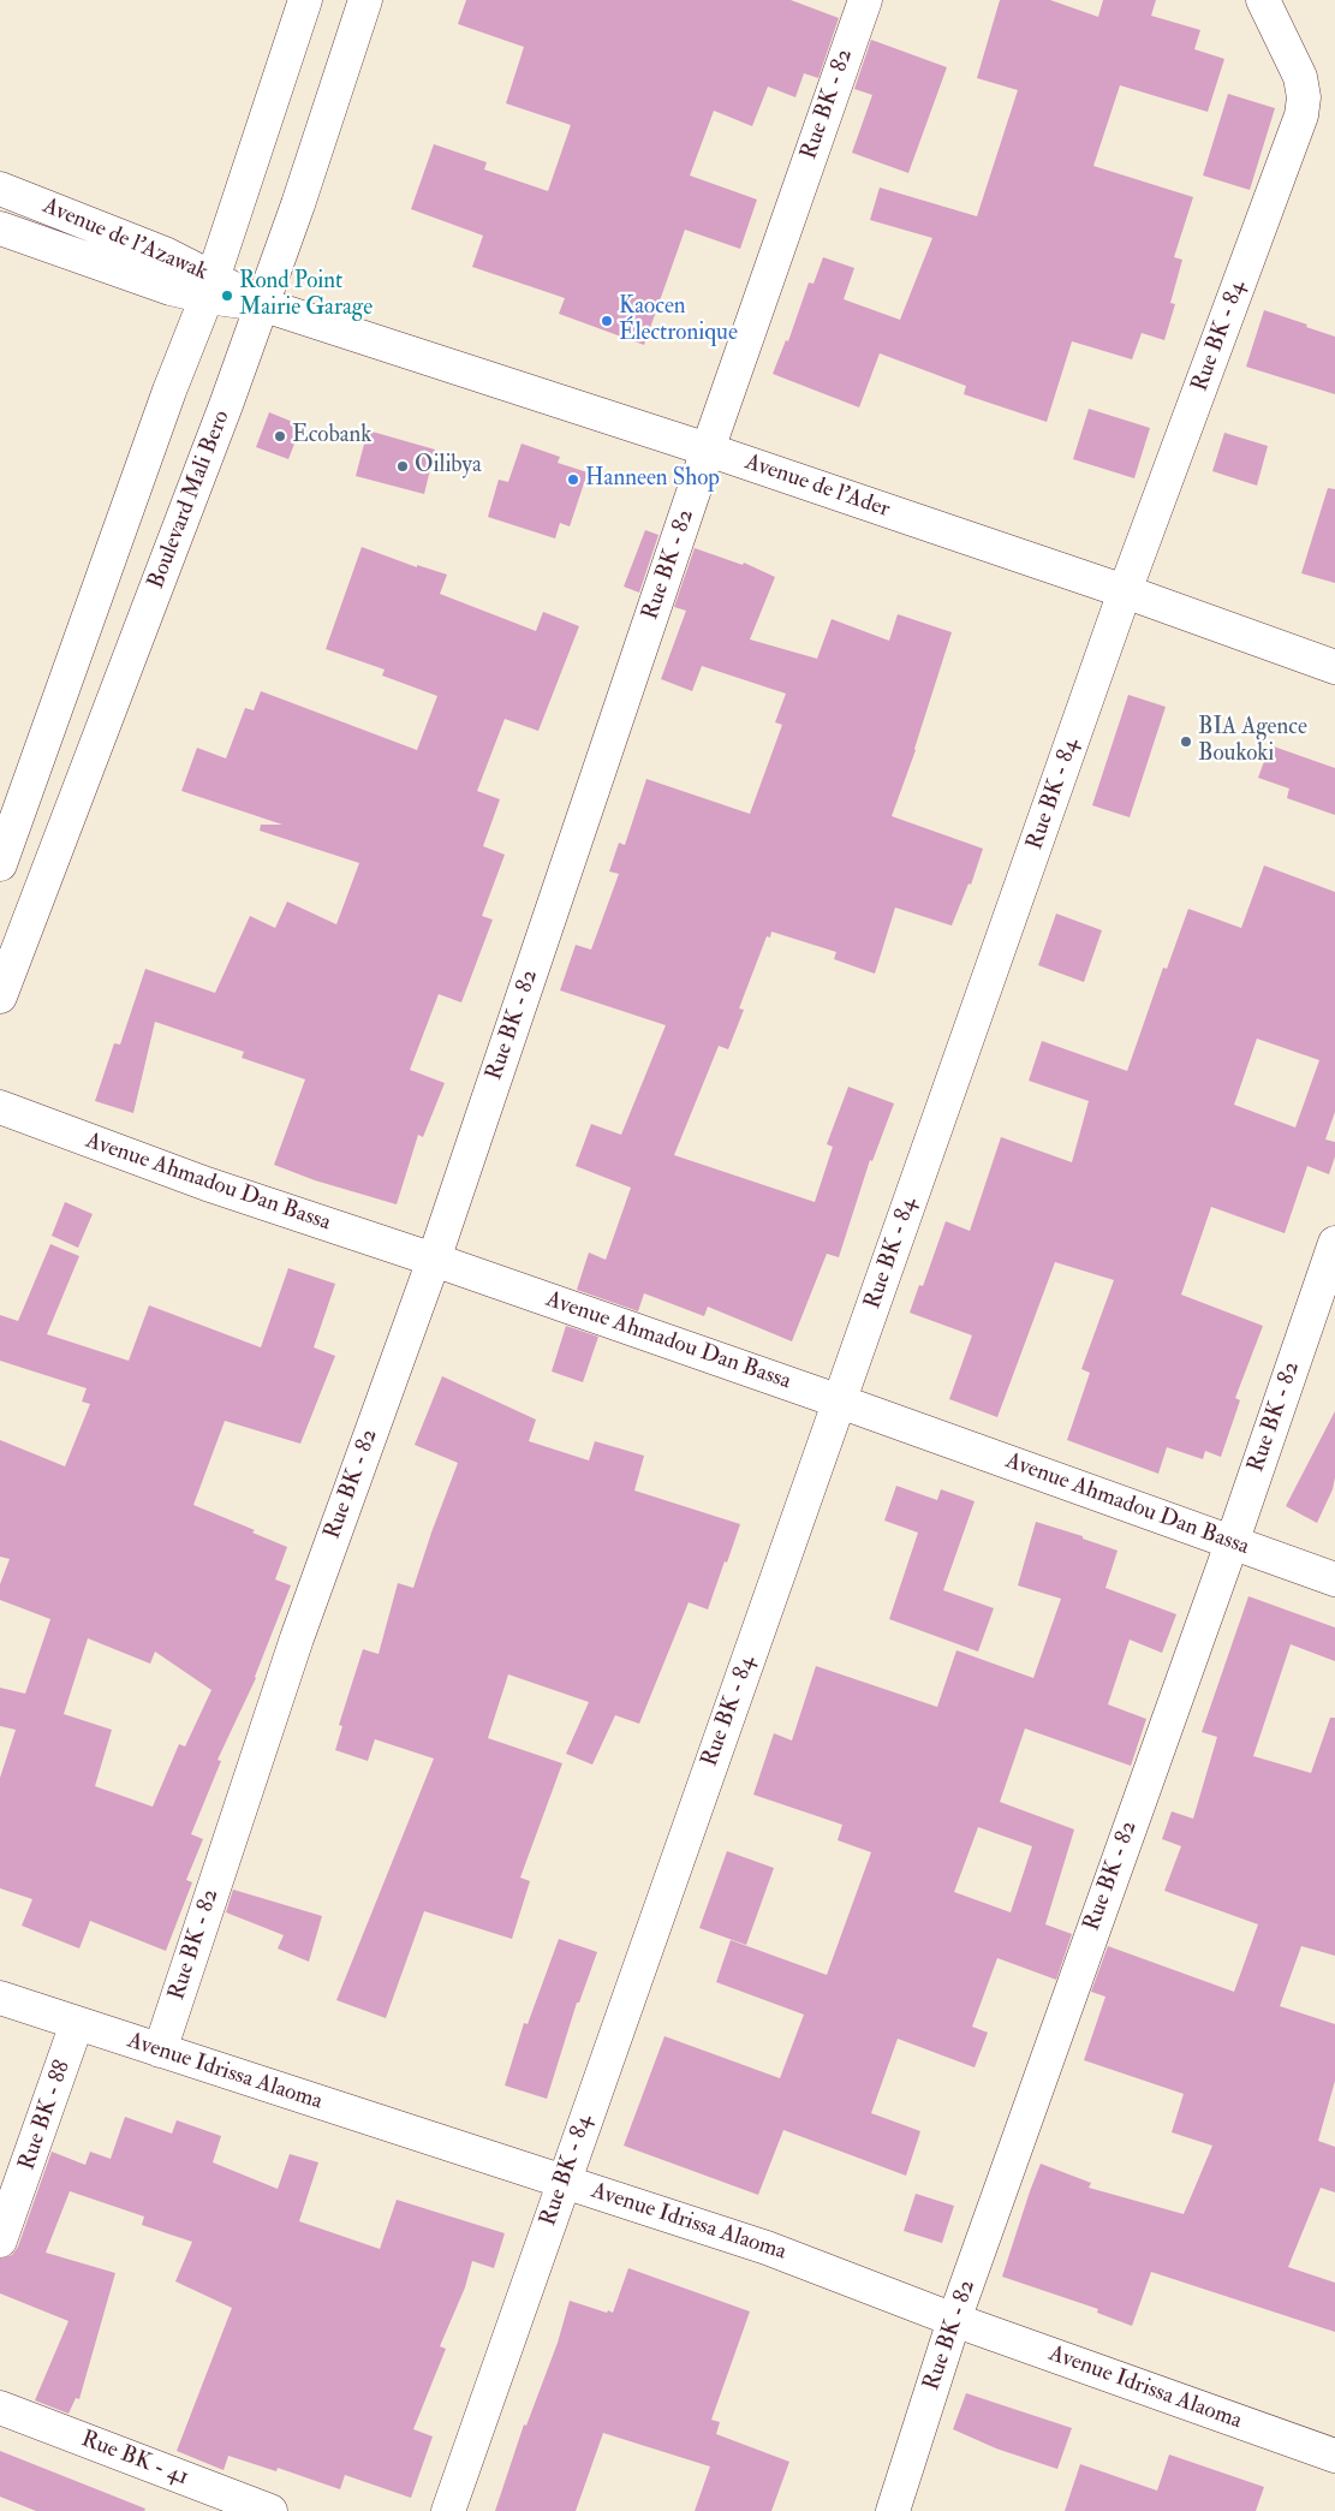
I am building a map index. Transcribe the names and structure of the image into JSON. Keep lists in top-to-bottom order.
{
  "streets": {
    "street": [
      "Rue BK - 82",
      "Avenue de l'Azawak",
      "Rue BK - 84",
      "Avenue de l'Ader",
      "Boulevard Mali Bero",
      "Avenue Ahmadou Dan Bassa",
      "Avenue Idrissa Alaoma",
      "Rue BK - 88",
      "Rue BK - 41"
    ]
  },
  "crossings": [
    ["Rue BK - 82", "Avenue de l'Ader"],
    ["Rue BK - 82", "Avenue Ahmadou Dan Bassa"],
    ["Rue BK - 82", "Avenue Idrissa Alaoma"],
    ["Avenue de l'Azawak", "Avenue de l'Ader"],
    ["Avenue de l'Azawak", "Boulevard Mali Bero"],
    ["Rue BK - 84", "Avenue de l'Ader"],
    ["Rue BK - 84", "Avenue Ahmadou Dan Bassa"],
    ["Rue BK - 84", "Avenue Idrissa Alaoma"],
    ["Avenue de l'Ader", "Boulevard Mali Bero"],
    ["Avenue Idrissa Alaoma", "Rue BK - 88"]
  ],
  "places": [
    "Rond Point Mairie Garage",
    "Kaocen Électronique",
    "Ecobank",
    "Oilibya",
    "Hanneen Shop",
    "BIA Agence Boukoki"
  ]
}
